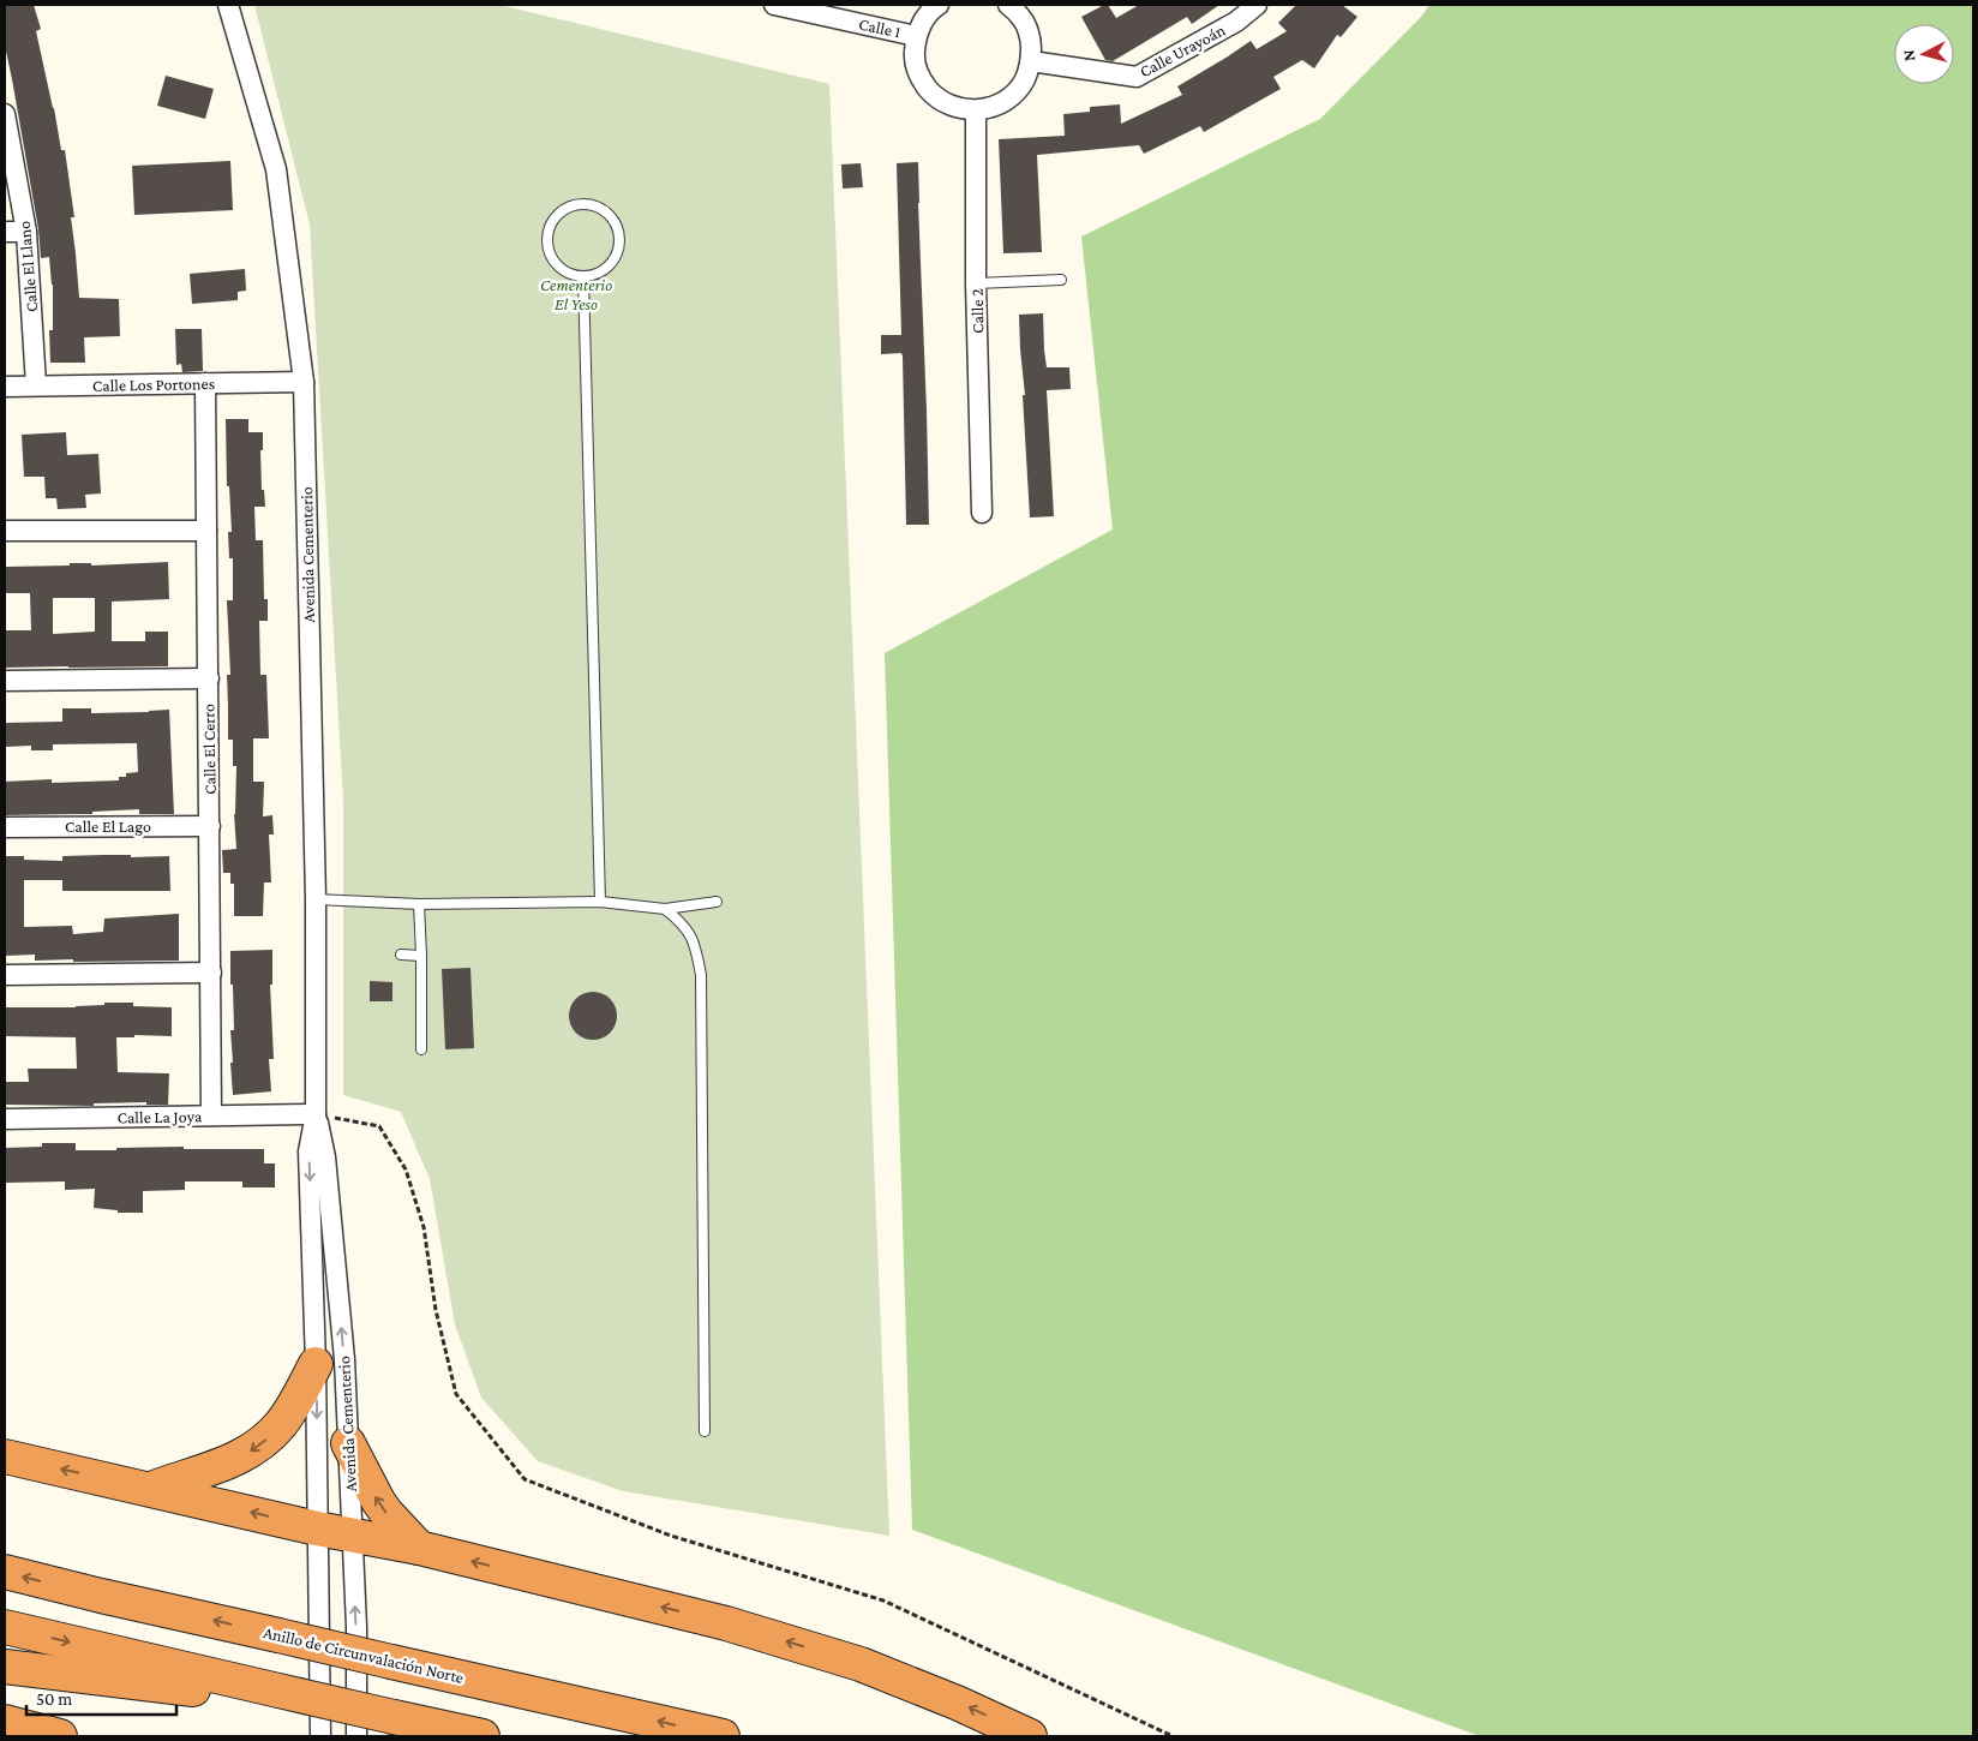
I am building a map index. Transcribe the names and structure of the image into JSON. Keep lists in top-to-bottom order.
{
  "streets": {
    "highway": ["Anillo de Circunvalación Norte"],
    "street": [
      "Calle 1",
      "Calle Urayoán",
      "Calle El Llano",
      "Calle 2",
      "Calle Los Portones",
      "Avenida Cementerio",
      "Calle El Cerro",
      "Calle El Lago",
      "Calle La Joya"
    ]
  },
  "crossings": [
    ["Calle El Llano", "Calle Los Portones"],
    ["Calle Los Portones", "Avenida Cementerio"],
    ["Calle Los Portones", "Calle El Cerro"],
    ["Avenida Cementerio", "Calle La Joya"],
    ["Calle El Cerro", "Calle El Lago"],
    ["Calle El Cerro", "Calle La Joya"]
  ],
  "parks": ["Cementerio El Yeso"],
  "scale_bar": "50 m",
  "north": "left"
}
